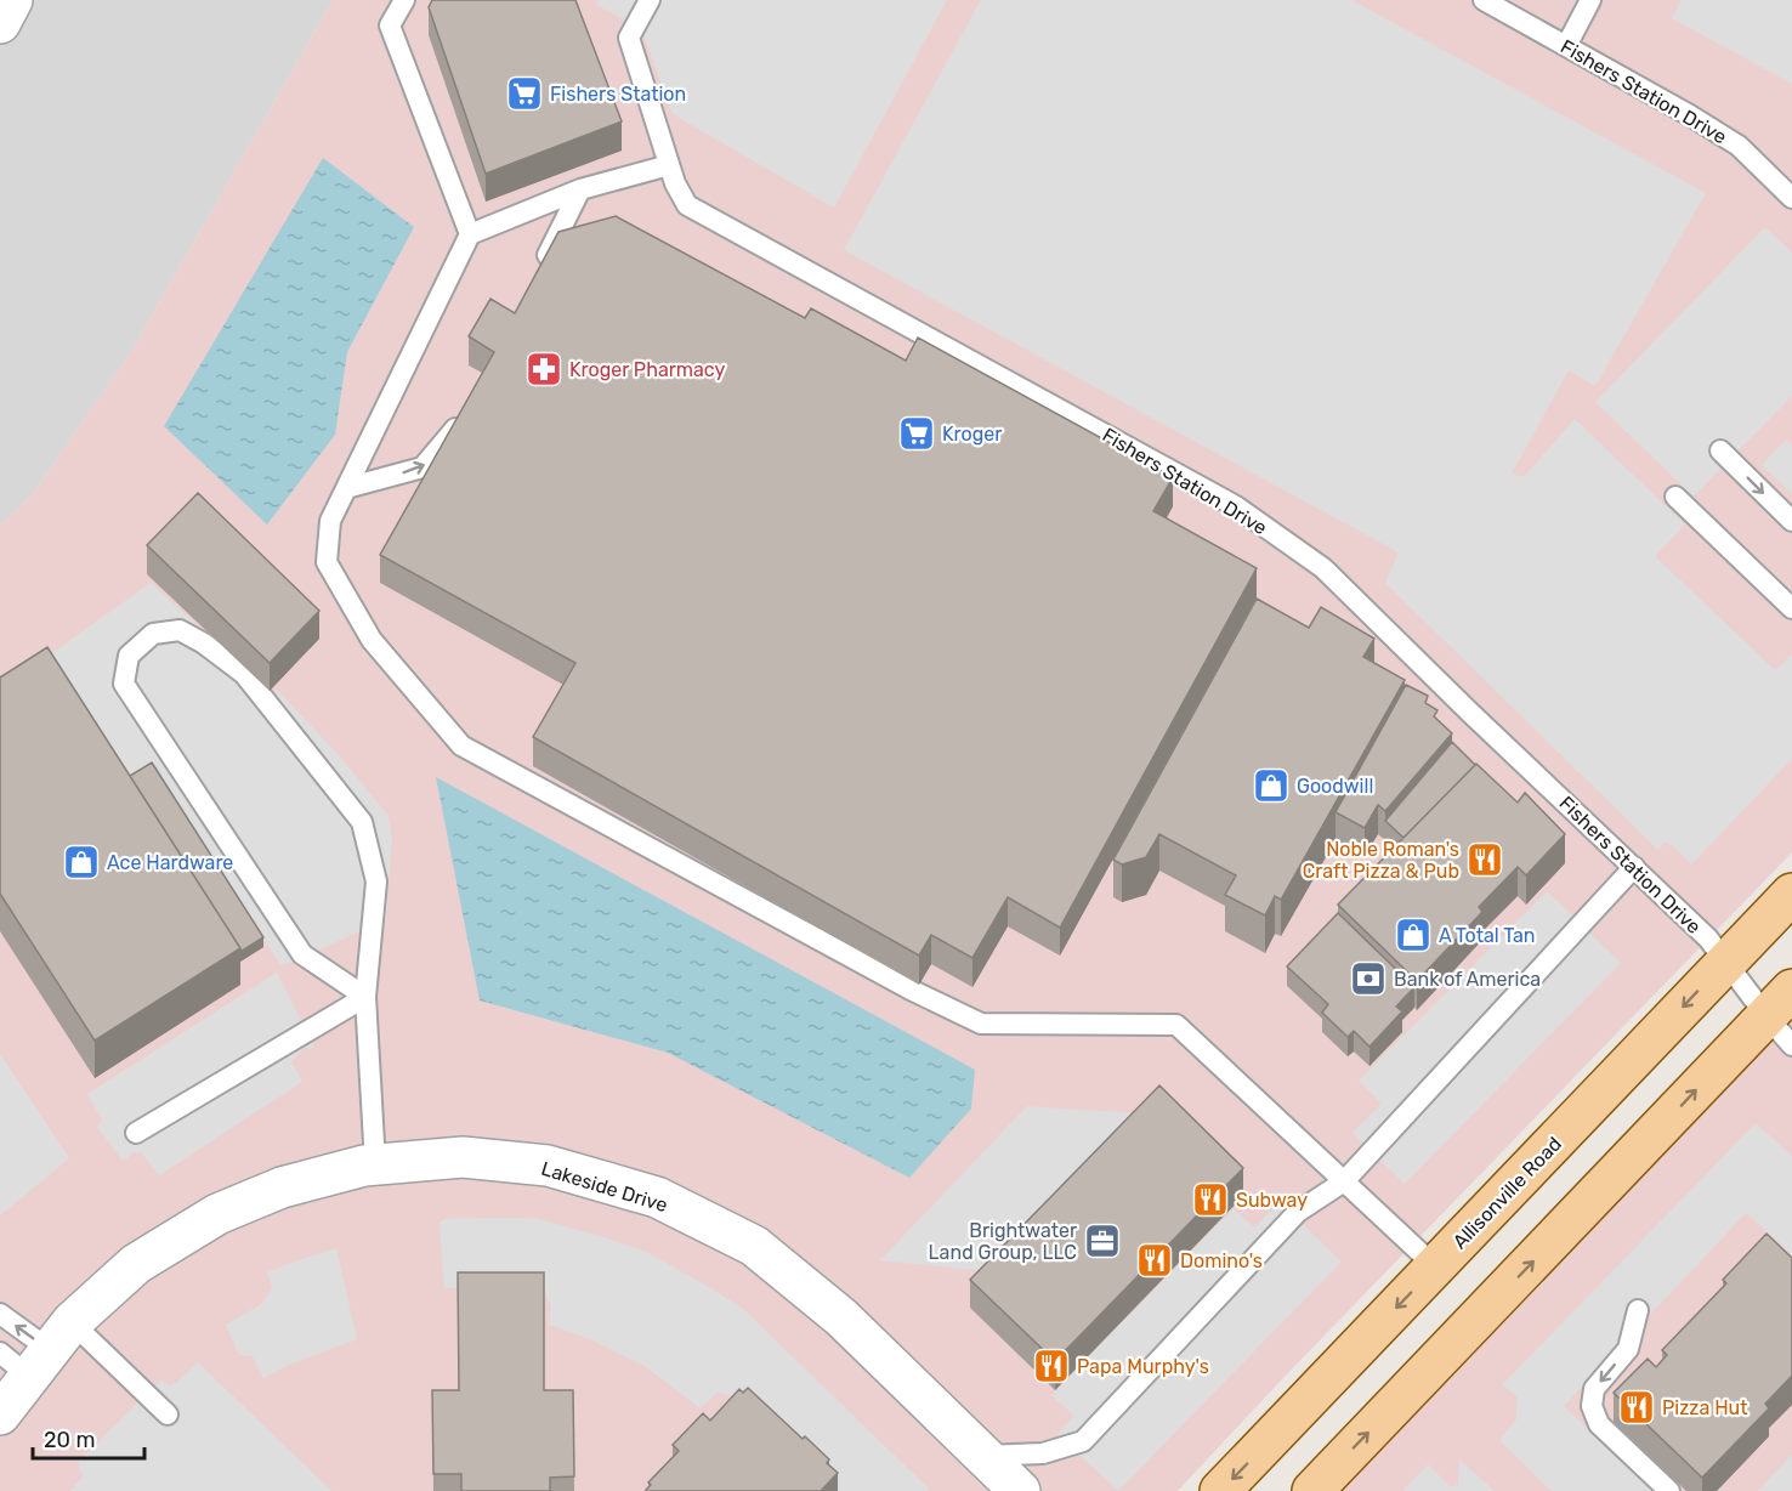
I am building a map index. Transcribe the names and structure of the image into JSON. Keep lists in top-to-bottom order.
{
  "streets": {
    "main road": ["Allisonville Road"],
    "street": ["Lakeside Drive"],
    "lane": ["Fishers Station Drive"]
  },
  "crossings": [
    ["Fishers Station Drive", "Allisonville Road"]
  ],
  "places": {
    "supermarket": ["Fishers Station", "Kroger"],
    "pharmacy": ["Kroger Pharmacy"],
    "shop": ["Goodwill", "Ace Hardware", "A Total Tan"],
    "restaurant": [
      "Noble Roman's Craft Pizza & Pub",
      "Subway",
      "Domino's",
      "Papa Murphy's",
      "Pizza Hut"
    ],
    "bank": ["Bank of America"],
    "office": ["Brightwater Land Group, LLC"]
  },
  "scale_bar": "20 m"
}
